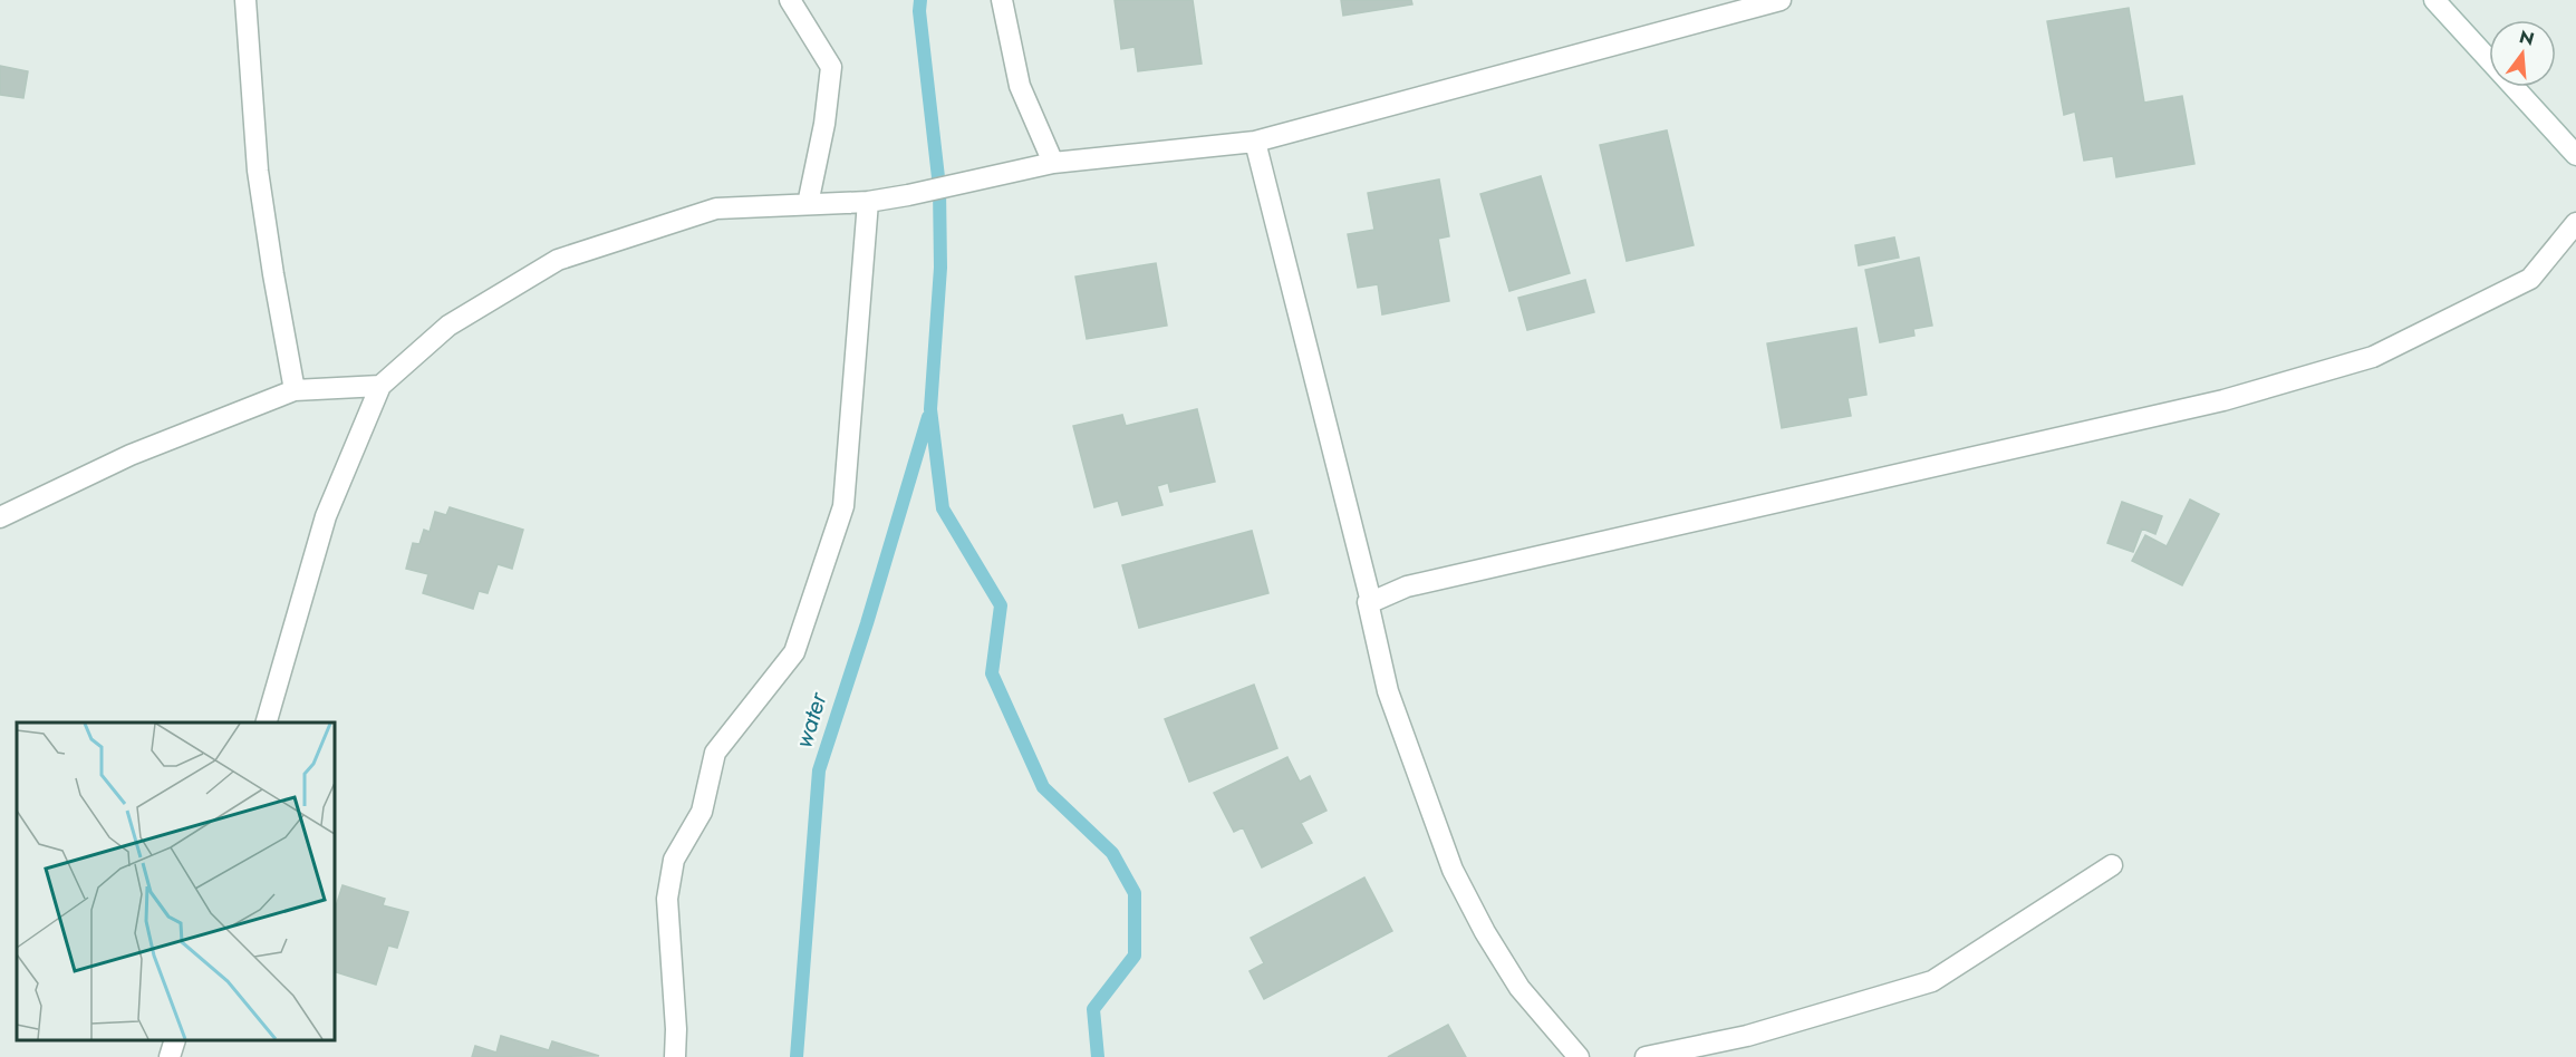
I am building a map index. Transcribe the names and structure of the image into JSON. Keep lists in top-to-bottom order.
{
  "water": ["water"],
  "north": "top"
}
